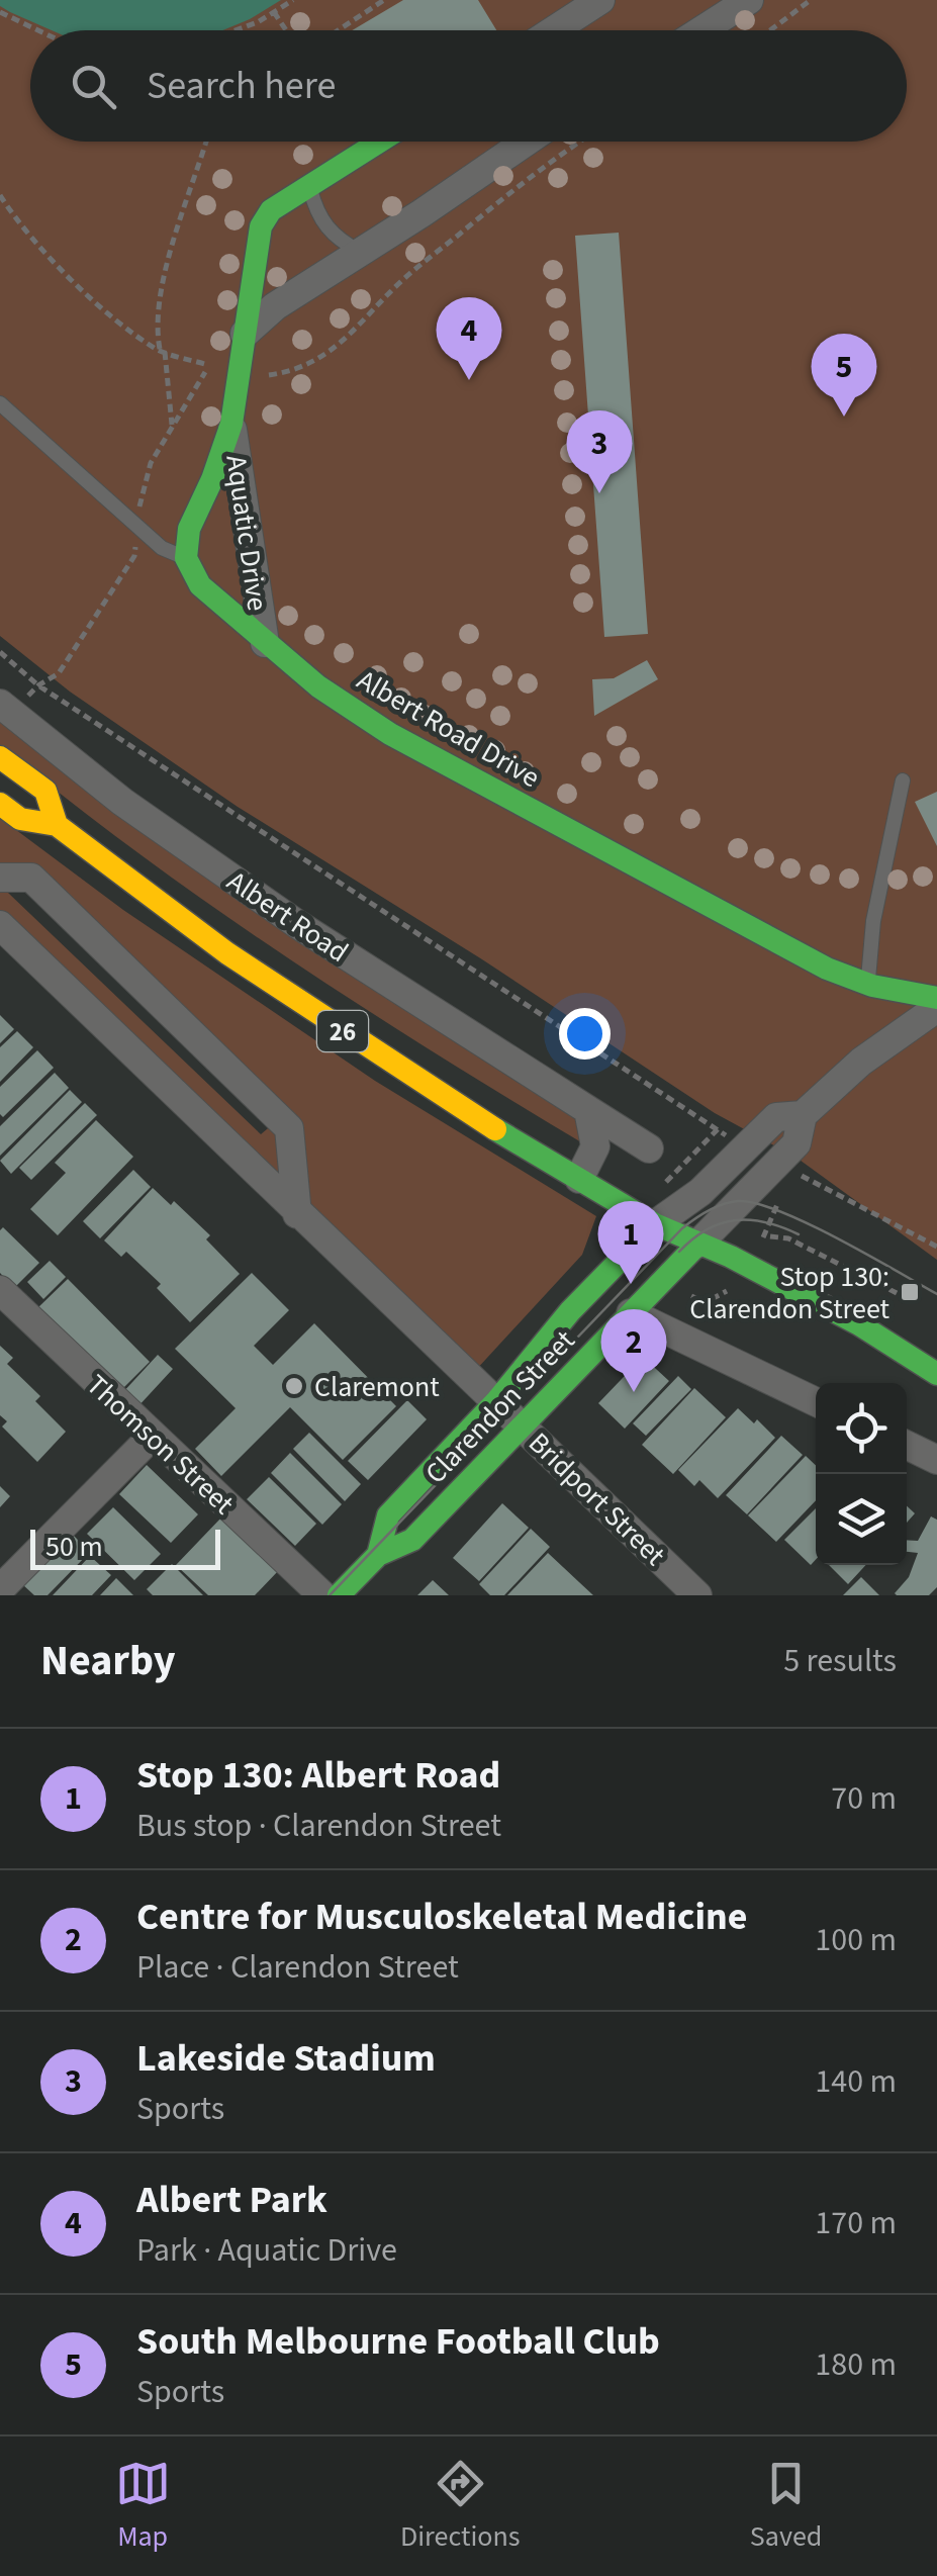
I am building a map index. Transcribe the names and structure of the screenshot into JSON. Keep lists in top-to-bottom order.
{
  "streets": {
    "main road": [
      "Aquatic Drive",
      "Albert Road Drive",
      "26",
      "Clarendon Street"
    ],
    "street": ["Albert Road", "Thomson Street", "Bridport Street"]
  },
  "crossings": [
    ["Aquatic Drive", "Albert Road Drive"],
    ["26", "Clarendon Street"],
    ["Clarendon Street", "Bridport Street"]
  ],
  "places": {
    "transit": ["Stop 130: Clarendon Street"],
    "other": ["Claremont"]
  },
  "scale_bar": "50 m",
  "page": {
    "search": "Search here",
    "pins": [
      "4",
      "5",
      "3",
      "1",
      "2"
    ],
    "scale": "50 m",
    "heading": ["Nearby", "5 results"],
    "list": [
      {
        "mark": "1",
        "name": "Stop 130: Albert Road",
        "note": "Bus stop · Clarendon Street",
        "value": "70 m"
      },
      {
        "mark": "2",
        "name": "Centre for Musculoskeletal Medicine",
        "note": "Place · Clarendon Street",
        "value": "100 m"
      },
      {
        "mark": "3",
        "name": "Lakeside Stadium",
        "note": "Sports",
        "value": "140 m"
      },
      {
        "mark": "4",
        "name": "Albert Park",
        "note": "Park · Aquatic Drive",
        "value": "170 m"
      },
      {
        "mark": "5",
        "name": "South Melbourne Football Club",
        "note": "Sports",
        "value": "180 m"
      }
    ],
    "nav": ["Map", "Directions", "Saved"]
  }
}
